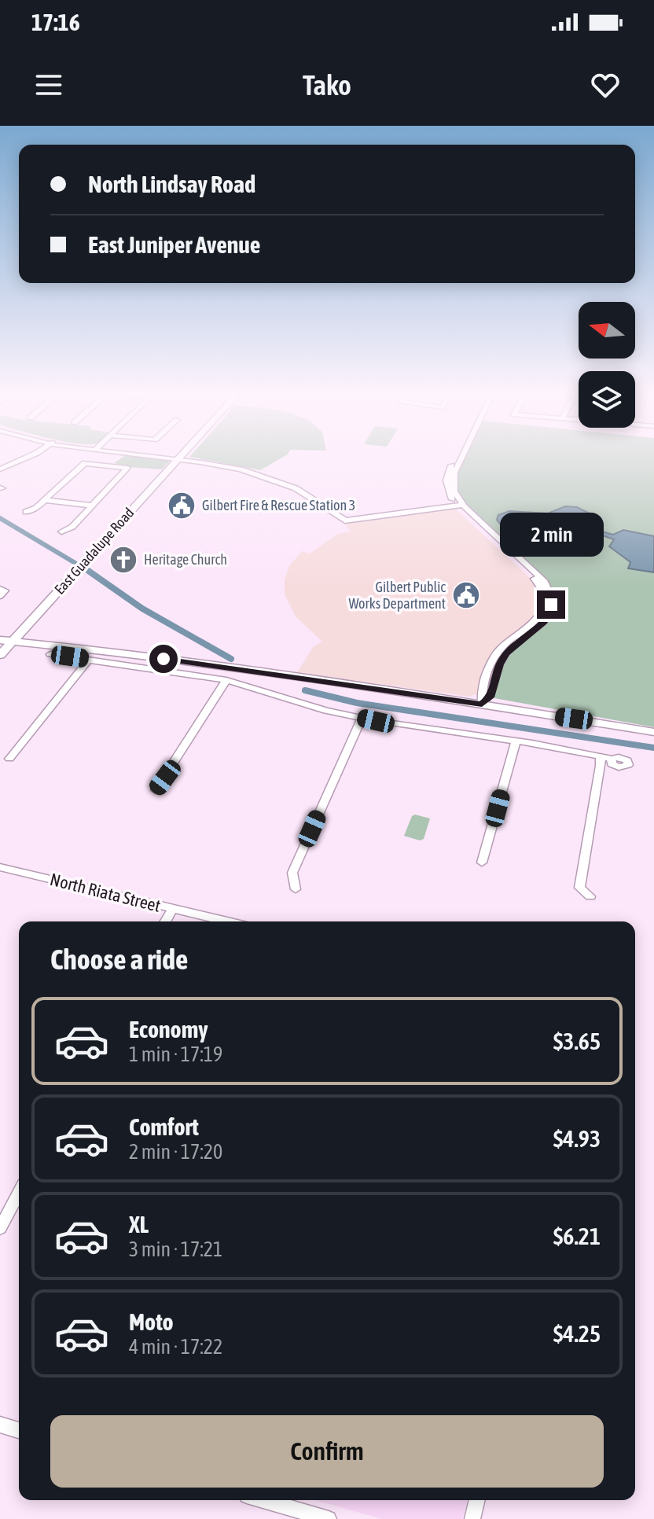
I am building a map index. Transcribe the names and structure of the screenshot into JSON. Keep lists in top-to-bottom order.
{
  "streets": {
    "main road": ["East Guadalupe Road"],
    "street": ["North Riata Street"]
  },
  "places": {
    "public building": ["Gilbert Fire & Rescue Station 3", "Gilbert Public Works Department"],
    "church": ["Heritage Church"]
  },
  "north": "left",
  "page": {
    "status": "17:16",
    "header": "Tako",
    "banner": ["North Lindsay Road", "East Juniper Avenue"],
    "bubble": "2 min",
    "heading": "Choose a ride",
    "list": [
      {
        "name": "Economy",
        "note": "1 min · 17:19",
        "value": "$3.65"
      },
      {
        "name": "Comfort",
        "note": "2 min · 17:20",
        "value": "$4.93"
      },
      {
        "name": "XL",
        "note": "3 min · 17:21",
        "value": "$6.21"
      },
      {
        "name": "Moto",
        "note": "4 min · 17:22",
        "value": "$4.25"
      }
    ],
    "buttons": "Confirm"
  }
}
